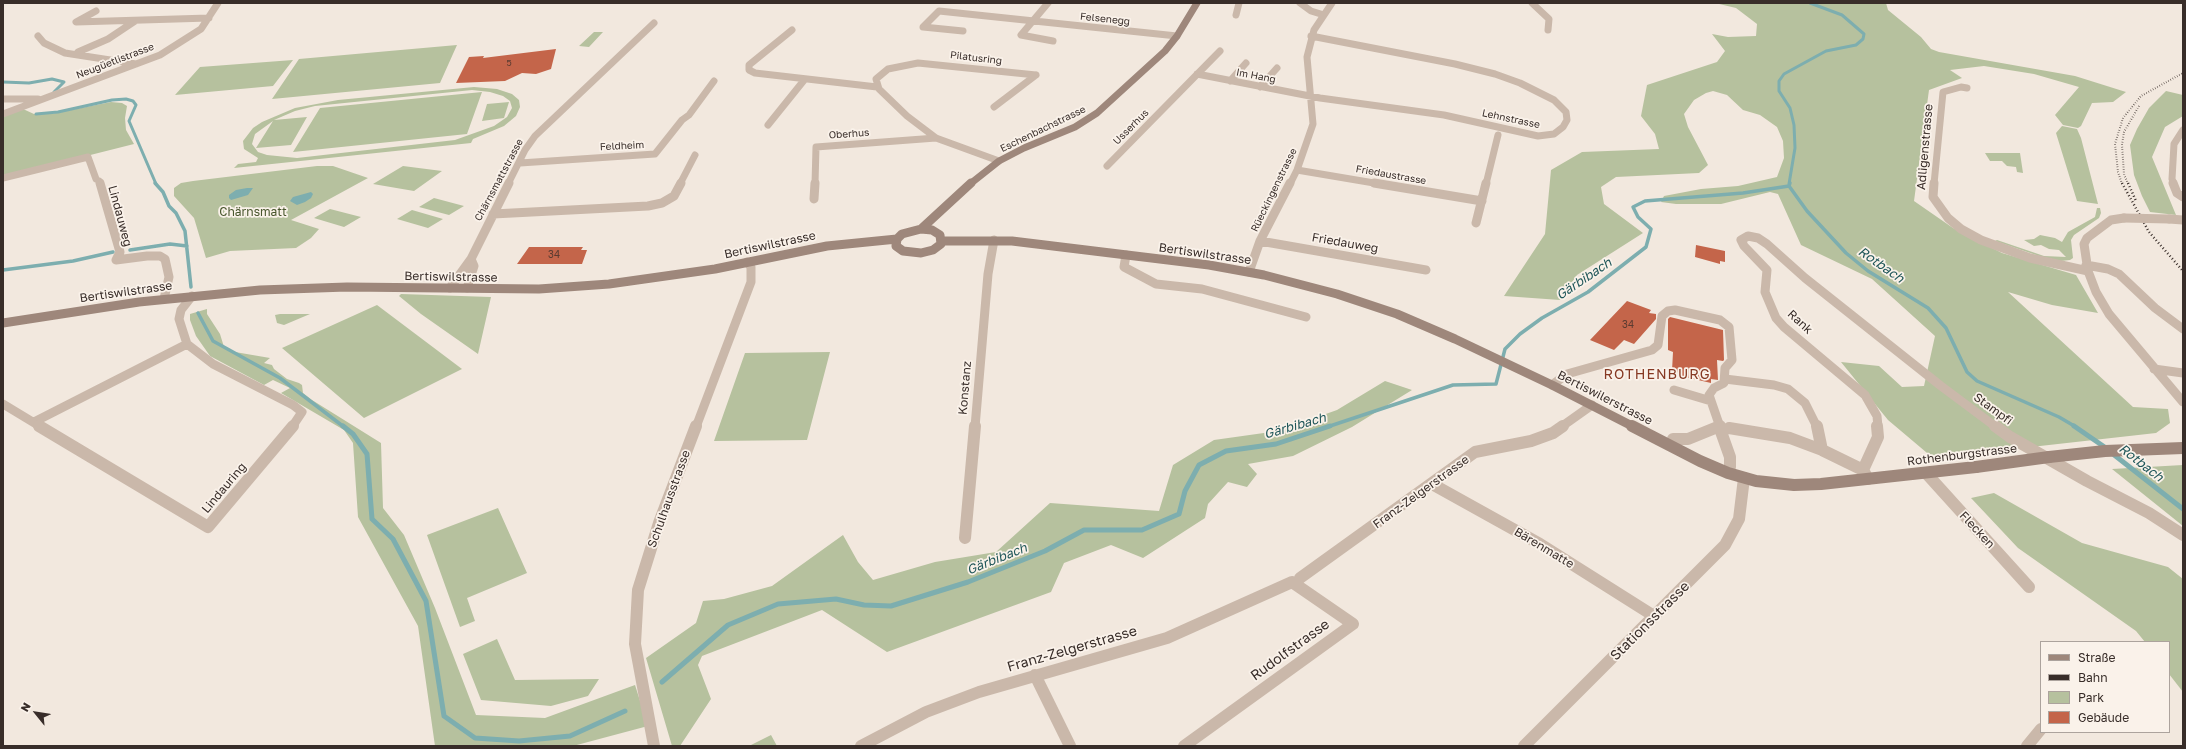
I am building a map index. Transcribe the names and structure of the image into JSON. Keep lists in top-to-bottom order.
{
  "streets": {
    "main road": [
      "Eschenbachstrasse",
      "Bertiswilstrasse",
      "Bertiswilerstrasse",
      "Rothenburgstrasse"
    ],
    "street": [
      "Felsenegg",
      "Pilatusring",
      "Neugüetlistrasse",
      "Im Hang",
      "Lehnstrasse",
      "Usserhus",
      "Oberhus",
      "Feldheim",
      "Adligenstrasse",
      "Friedaustrasse",
      "Chärnsmattstrasse",
      "Rüeckingenstrasse",
      "Lindauweg",
      "Friedauweg",
      "Rank",
      "Konstanz",
      "Stampfi",
      "Lindauring",
      "Franz-Zelgerstrasse",
      "Schulhausstrasse",
      "Flecken",
      "Bärenmatte",
      "Stationsstrasse",
      "Rudolfstrasse"
    ]
  },
  "crossings": [
    ["Felsenegg", "Eschenbachstrasse"],
    ["Im Hang", "Lehnstrasse"],
    ["Im Hang", "Usserhus"],
    ["Im Hang", "Rüeckingenstrasse"],
    ["Lehnstrasse", "Rüeckingenstrasse"],
    ["Eschenbachstrasse", "Bertiswilstrasse"],
    ["Feldheim", "Chärnsmattstrasse"],
    ["Friedaustrasse", "Rüeckingenstrasse"],
    ["Chärnsmattstrasse", "Bertiswilstrasse"],
    ["Rüeckingenstrasse", "Friedauweg"],
    ["Rüeckingenstrasse", "Bertiswilstrasse"],
    ["Lindauweg", "Bertiswilstrasse"],
    ["Bertiswilstrasse", "Konstanz"],
    ["Bertiswilstrasse", "Bertiswilerstrasse"],
    ["Bertiswilstrasse", "Schulhausstrasse"],
    ["Rank", "Stampfi"],
    ["Rank", "Rothenburgstrasse"],
    ["Bertiswilerstrasse", "Rothenburgstrasse"],
    ["Bertiswilerstrasse", "Franz-Zelgerstrasse"],
    ["Bertiswilerstrasse", "Stationsstrasse"],
    ["Rothenburgstrasse", "Flecken"],
    ["Rothenburgstrasse", "Stationsstrasse"],
    ["Franz-Zelgerstrasse", "Bärenmatte"],
    ["Franz-Zelgerstrasse", "Rudolfstrasse"],
    ["Bärenmatte", "Stationsstrasse"]
  ],
  "districts": ["ROTHENBURG"],
  "water": ["Rotbach", "Gärbibach"],
  "parks": ["Chärnsmatt"],
  "house_numbers": ["5", "34", "34"],
  "legend": [
    "Straße",
    "Bahn",
    "Park",
    "Gebäude"
  ],
  "north": "top left"
}
